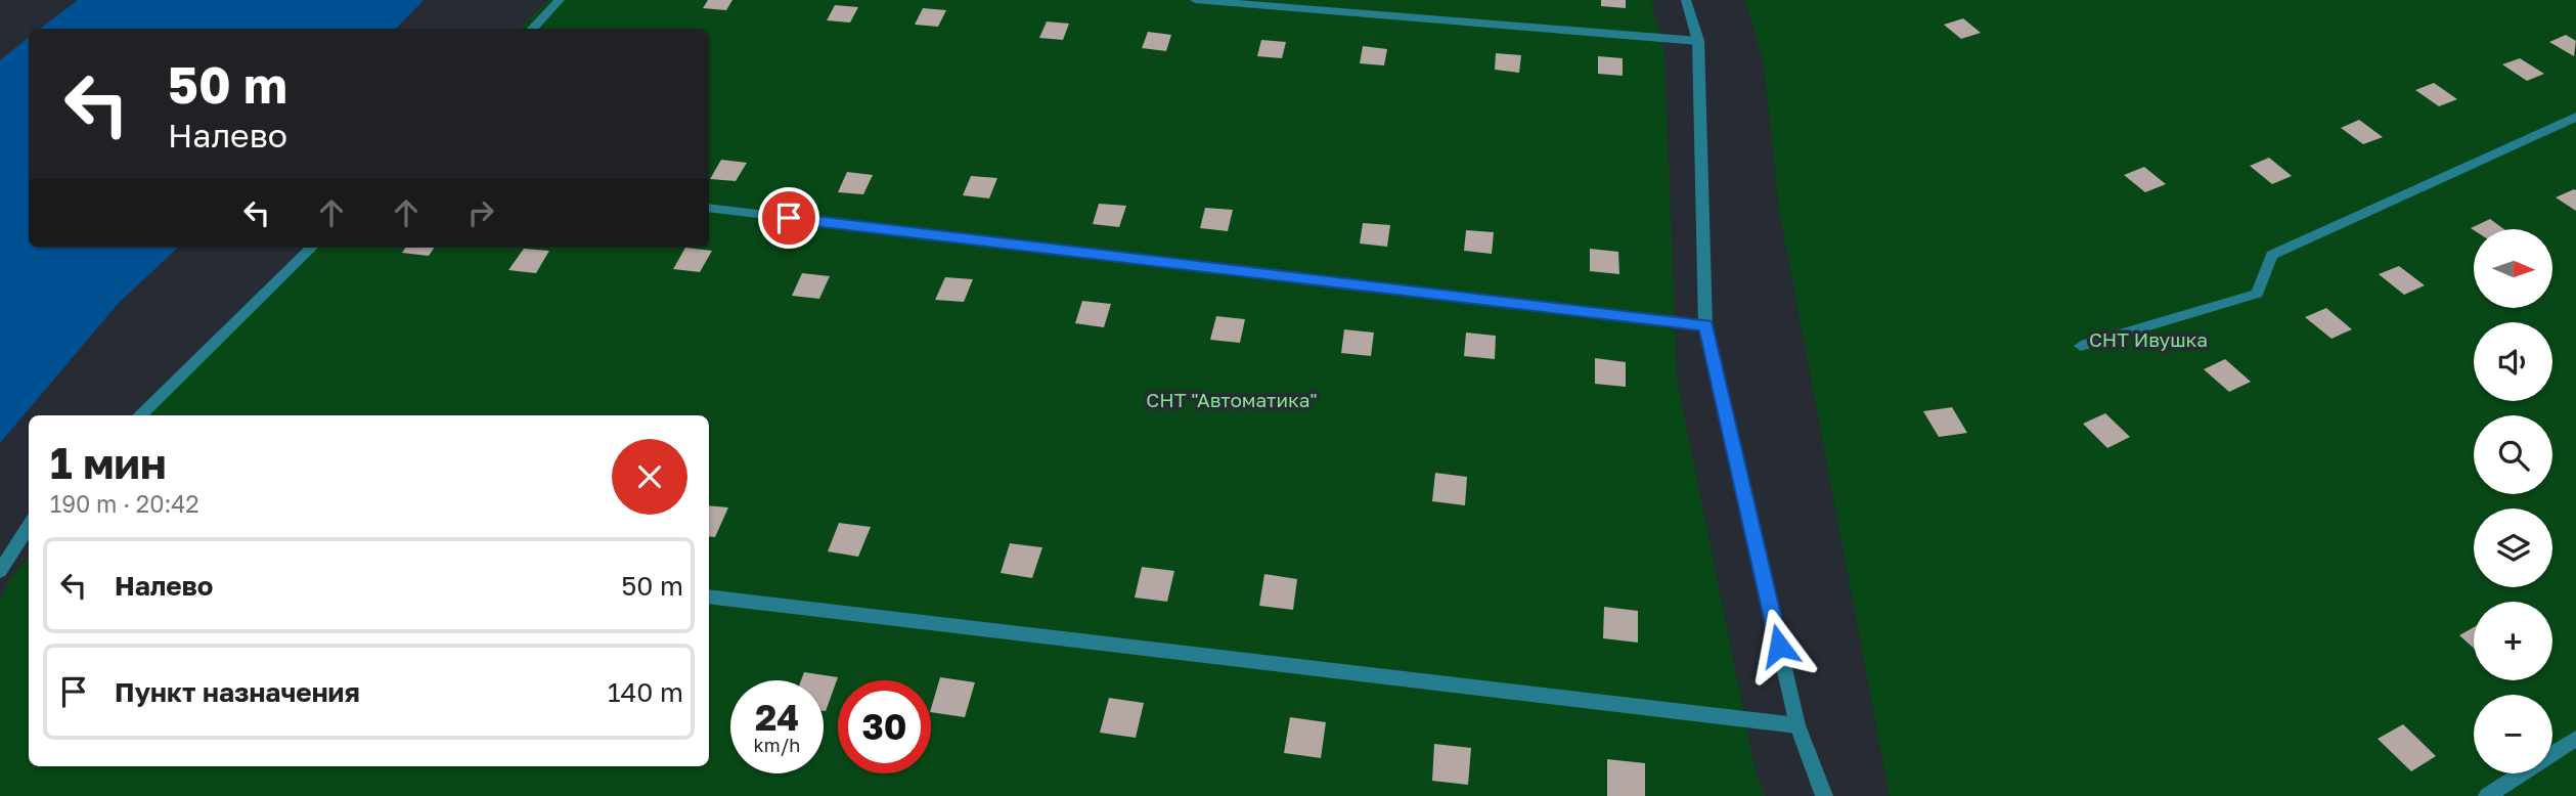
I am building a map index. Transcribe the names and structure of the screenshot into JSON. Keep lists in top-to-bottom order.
{
  "parks": ["СНТ Ивушка", "СНТ \"Автоматика\""],
  "north": "right",
  "page": {
    "turn": ["50 m", "Налево"],
    "map_buttons": ["+", "−"],
    "heading": ["1 мин", "190 m · 20:42"],
    "list": [
      {
        "name": "Налево",
        "value": "50 m"
      },
      {
        "name": "Пункт назначения",
        "value": "140 m"
      }
    ],
    "speed": "24 km/h",
    "limit": "30"
  }
}
